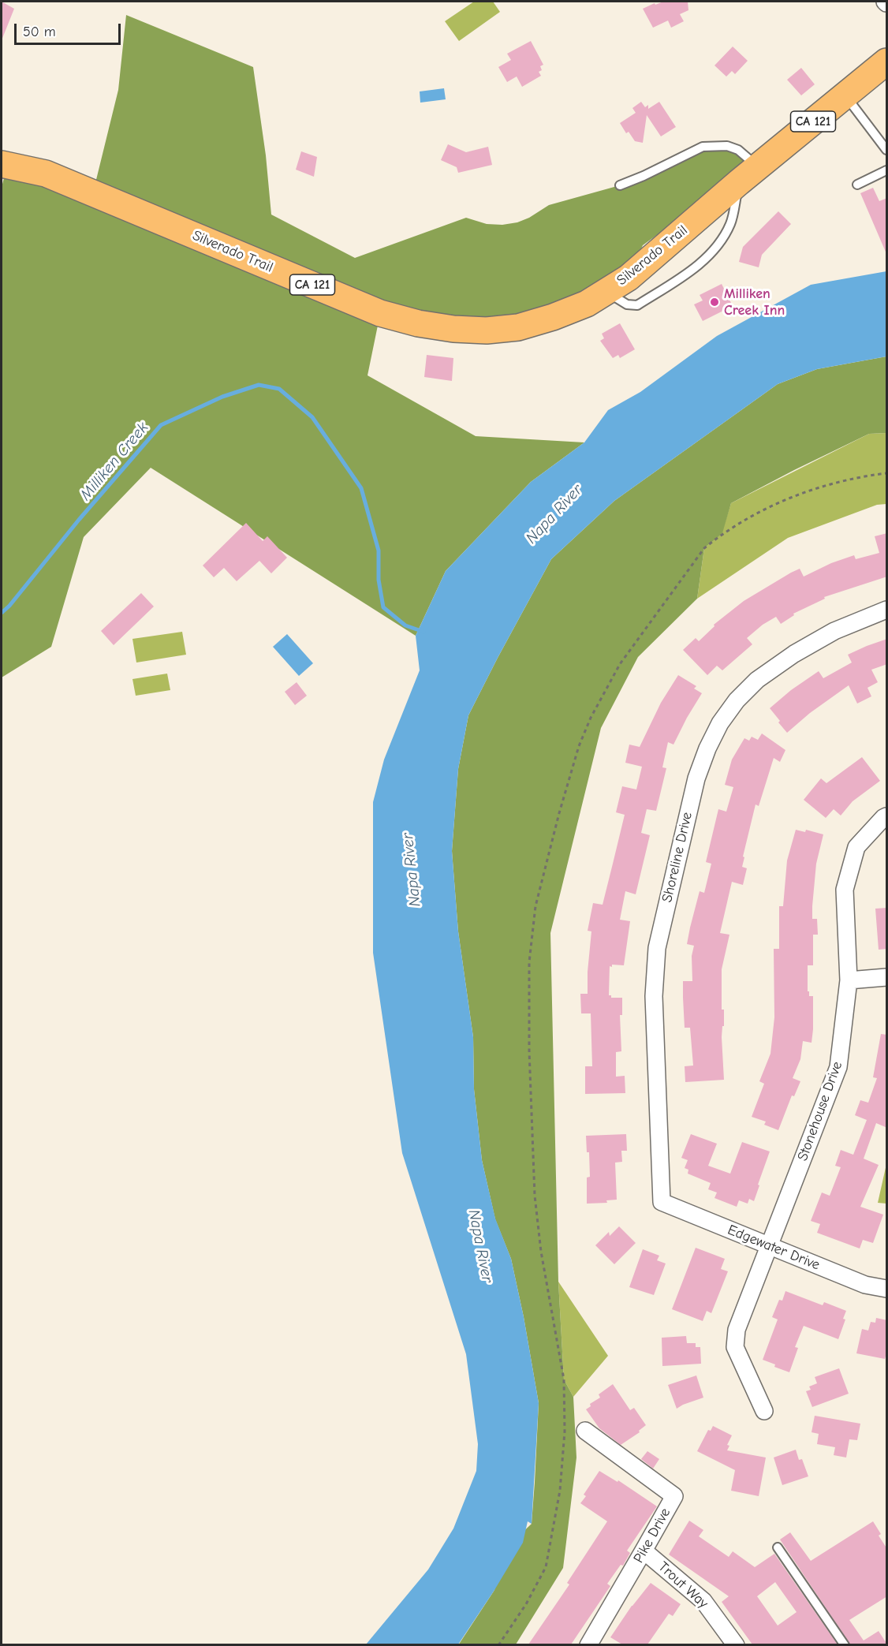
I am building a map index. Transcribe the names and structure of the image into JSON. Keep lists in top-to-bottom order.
{
  "streets": {
    "main road": ["CA 121", "Silverado Trail"],
    "street": [
      "Shoreline Drive",
      "Stonehouse Drive",
      "Edgewater Drive",
      "Pike Drive",
      "Trout Way"
    ]
  },
  "crossings": [
    ["Shoreline Drive", "Edgewater Drive"],
    ["Stonehouse Drive", "Edgewater Drive"],
    ["Pike Drive", "Trout Way"]
  ],
  "water": ["Milliken Creek", "Napa River"],
  "places": ["Milliken Creek Inn"],
  "scale_bar": "50 m"
}
